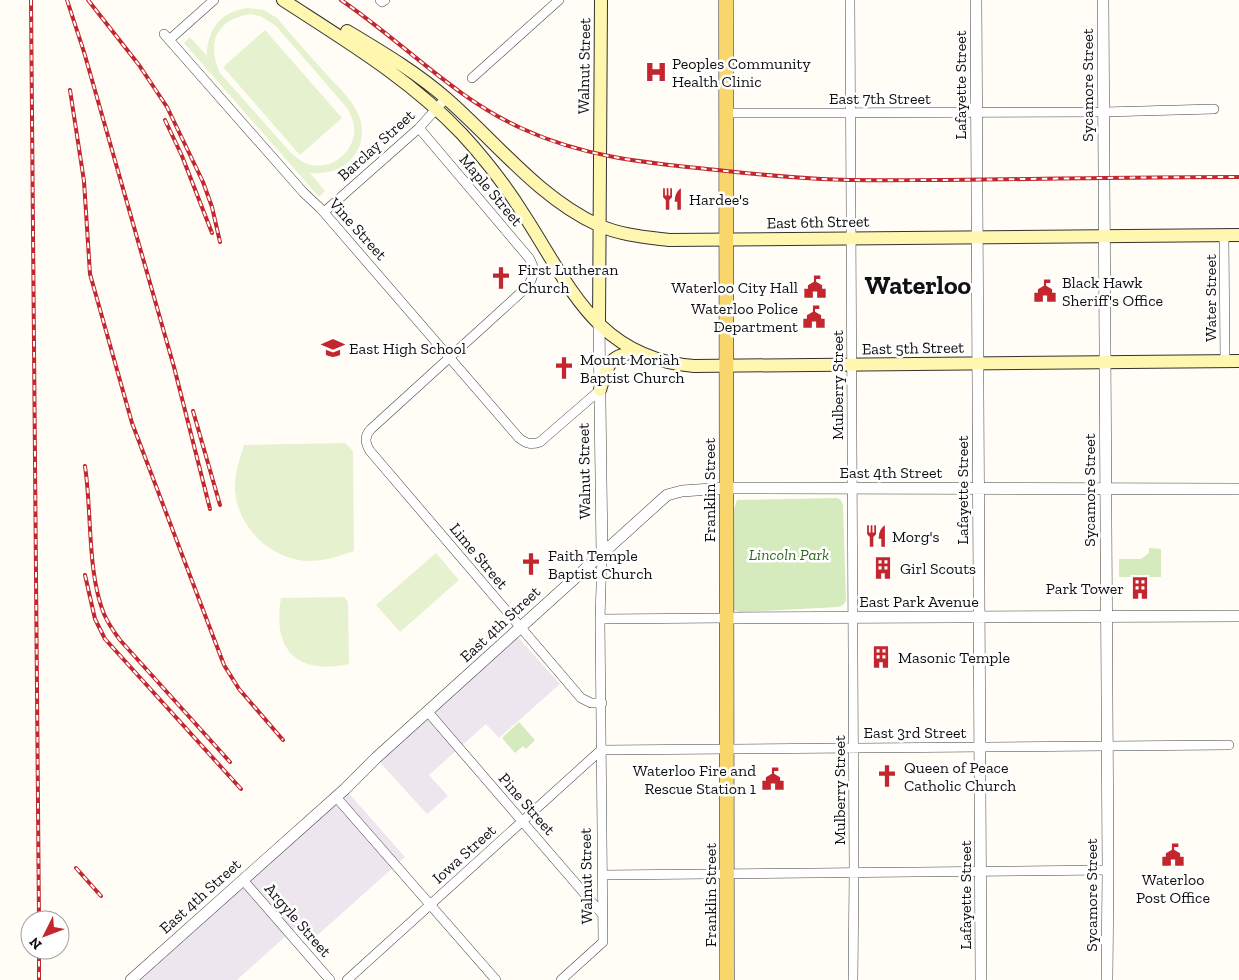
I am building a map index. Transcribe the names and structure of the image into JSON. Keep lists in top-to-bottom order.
{
  "streets": {
    "main road": [
      "Walnut Street",
      "East 6th Street",
      "East 5th Street",
      "Franklin Street"
    ],
    "street": [
      "Lafayette Street",
      "Sycamore Street",
      "East 7th Street",
      "Barclay Street",
      "Maple Street",
      "Vine Street",
      "Water Street",
      "Mulberry Street",
      "East 4th Street",
      "Lime Street",
      "East Park Avenue",
      "East 3rd Street",
      "Pine Street",
      "Iowa Street",
      "Argyle Street"
    ]
  },
  "crossings": [
    ["Walnut Street", "East 6th Street"],
    ["Walnut Street", "Vine Street"],
    ["Walnut Street", "East 5th Street"],
    ["Walnut Street", "East 4th Street"],
    ["Walnut Street", "Lime Street"],
    ["Walnut Street", "East Park Avenue"],
    ["Walnut Street", "East 3rd Street"],
    ["Walnut Street", "Pine Street"],
    ["Walnut Street", "Iowa Street"],
    ["Lafayette Street", "East 7th Street"],
    ["Lafayette Street", "East 6th Street"],
    ["Lafayette Street", "East 5th Street"],
    ["Lafayette Street", "East 4th Street"],
    ["Lafayette Street", "East Park Avenue"],
    ["Lafayette Street", "East 3rd Street"],
    ["Sycamore Street", "East 7th Street"],
    ["Sycamore Street", "East 6th Street"],
    ["Sycamore Street", "East 5th Street"],
    ["Sycamore Street", "East 4th Street"],
    ["Sycamore Street", "East Park Avenue"],
    ["Sycamore Street", "East 3rd Street"],
    ["East 7th Street", "Mulberry Street"],
    ["East 7th Street", "Franklin Street"],
    ["Barclay Street", "Maple Street"],
    ["Barclay Street", "East 6th Street"],
    ["Barclay Street", "Vine Street"],
    ["Barclay Street", "East 5th Street"],
    ["Maple Street", "Vine Street"],
    ["Maple Street", "Lime Street"],
    ["East 6th Street", "Water Street"],
    ["East 6th Street", "East 5th Street"],
    ["East 6th Street", "Mulberry Street"],
    ["East 6th Street", "Franklin Street"],
    ["Vine Street", "Lime Street"],
    ["Water Street", "East 5th Street"],
    ["East 5th Street", "Mulberry Street"],
    ["East 5th Street", "Franklin Street"],
    ["Mulberry Street", "East 4th Street"],
    ["Mulberry Street", "East Park Avenue"],
    ["Mulberry Street", "East 3rd Street"],
    ["East 4th Street", "Franklin Street"],
    ["East 4th Street", "Lime Street"],
    ["East 4th Street", "Pine Street"],
    ["East 4th Street", "Argyle Street"],
    ["Franklin Street", "East Park Avenue"],
    ["Franklin Street", "East 3rd Street"],
    ["East 3rd Street", "Iowa Street"],
    ["Pine Street", "Iowa Street"]
  ],
  "districts": ["Waterloo"],
  "parks": ["Lincoln Park"],
  "places": {
    "hospital": ["Peoples Community Health Clinic"],
    "restaurant": ["Hardee's", "Morg's"],
    "church": [
      "First Lutheran Church",
      "Mount Moriah Baptist Church",
      "Faith Temple Baptist Church",
      "Queen of Peace Catholic Church"
    ],
    "public building": [
      "Waterloo City Hall",
      "Black Hawk Sheriff's Office",
      "Waterloo Police Department",
      "Waterloo Fire and Rescue Station 1",
      "Waterloo Post Office"
    ],
    "school or university": ["East High School"],
    "building": ["Girl Scouts", "Park Tower", "Masonic Temple"]
  },
  "north": "bottom left"
}
